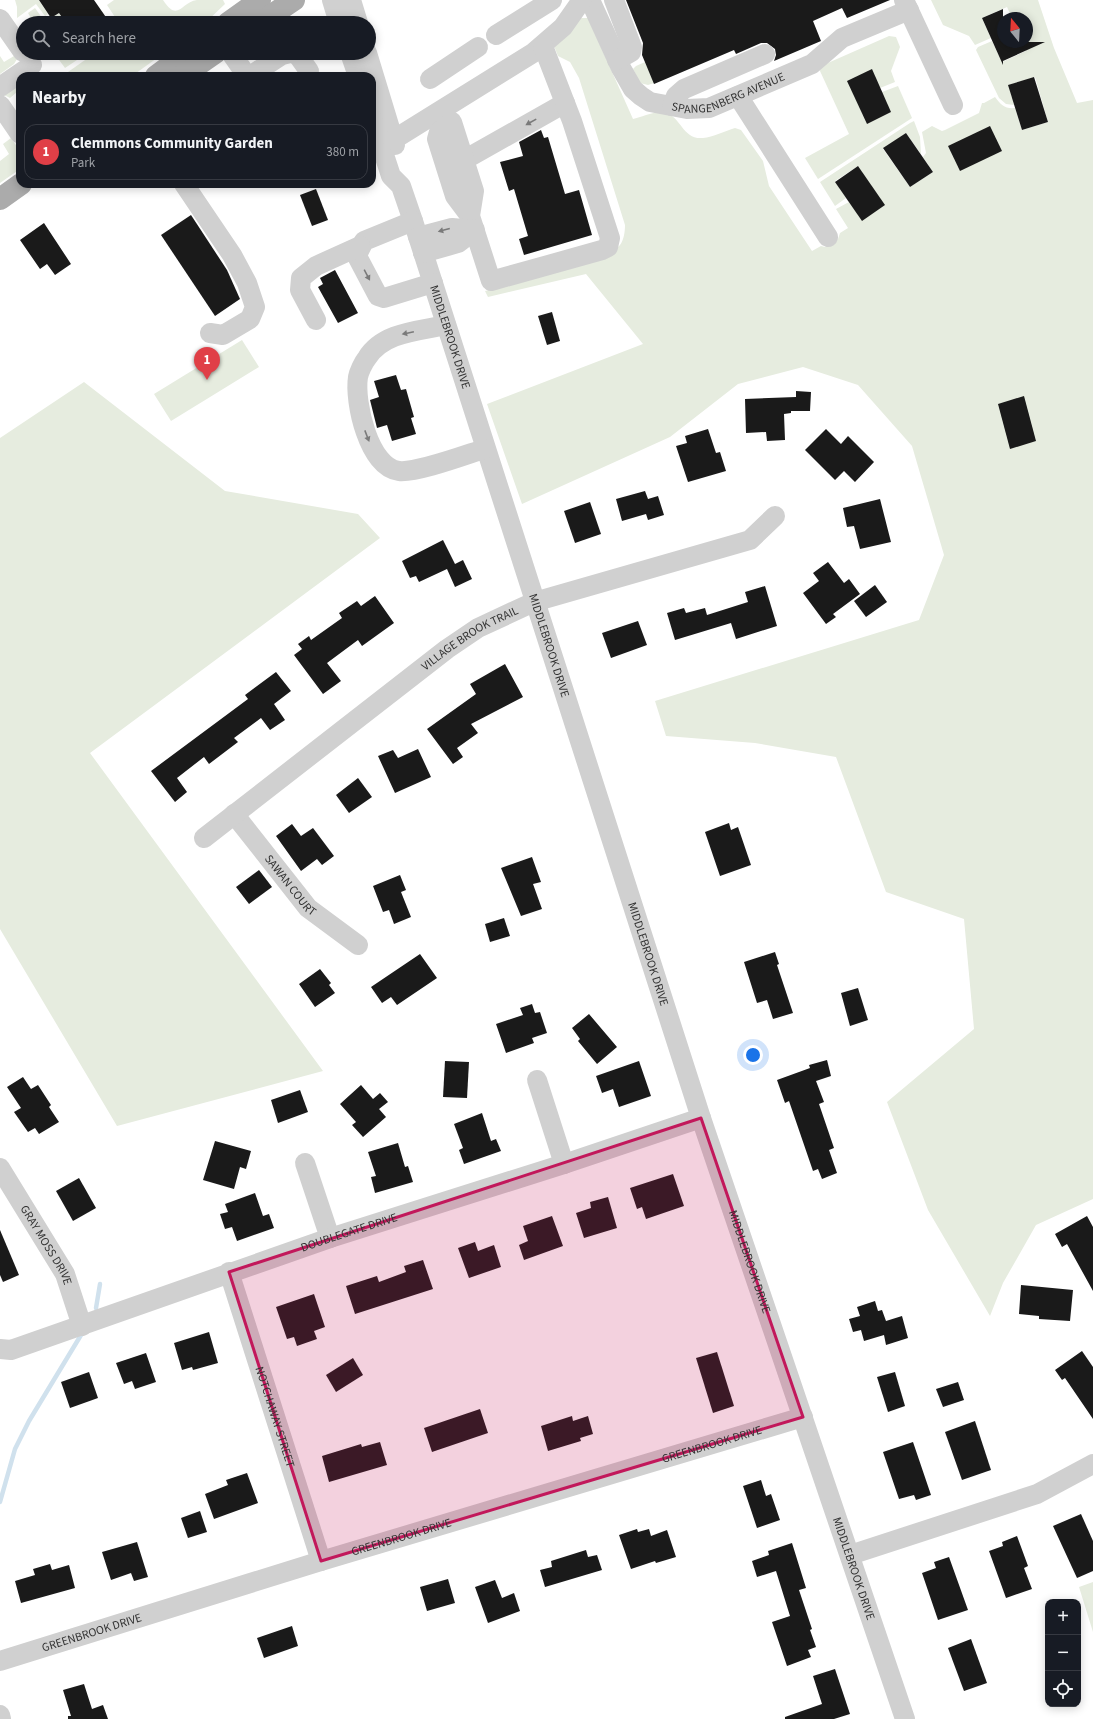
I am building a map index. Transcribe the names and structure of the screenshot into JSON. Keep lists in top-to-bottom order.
{
  "streets": {
    "street": [
      "SPANGENBERG AVENUE",
      "MIDDLEBROOK DRIVE",
      "VILLAGE BROOK TRAIL",
      "SAWAN COURT",
      "DOUBLEGATE DRIVE",
      "GRAY MOSS DRIVE",
      "NOTCHAWAY STREET",
      "GREENBROOK DRIVE"
    ]
  },
  "crossings": [
    ["MIDDLEBROOK DRIVE", "VILLAGE BROOK TRAIL"],
    ["MIDDLEBROOK DRIVE", "DOUBLEGATE DRIVE"],
    ["MIDDLEBROOK DRIVE", "GREENBROOK DRIVE"],
    ["VILLAGE BROOK TRAIL", "SAWAN COURT"],
    ["DOUBLEGATE DRIVE", "GRAY MOSS DRIVE"],
    ["DOUBLEGATE DRIVE", "NOTCHAWAY STREET"],
    ["NOTCHAWAY STREET", "GREENBROOK DRIVE"]
  ],
  "north": "top",
  "page": {
    "search": "Search here",
    "heading": "Nearby",
    "list": [
      {
        "mark": "1",
        "name": "Clemmons Community Garden",
        "note": "Park",
        "value": "380 m"
      }
    ],
    "pins": "1",
    "map_buttons": ["+", "−"]
  }
}
